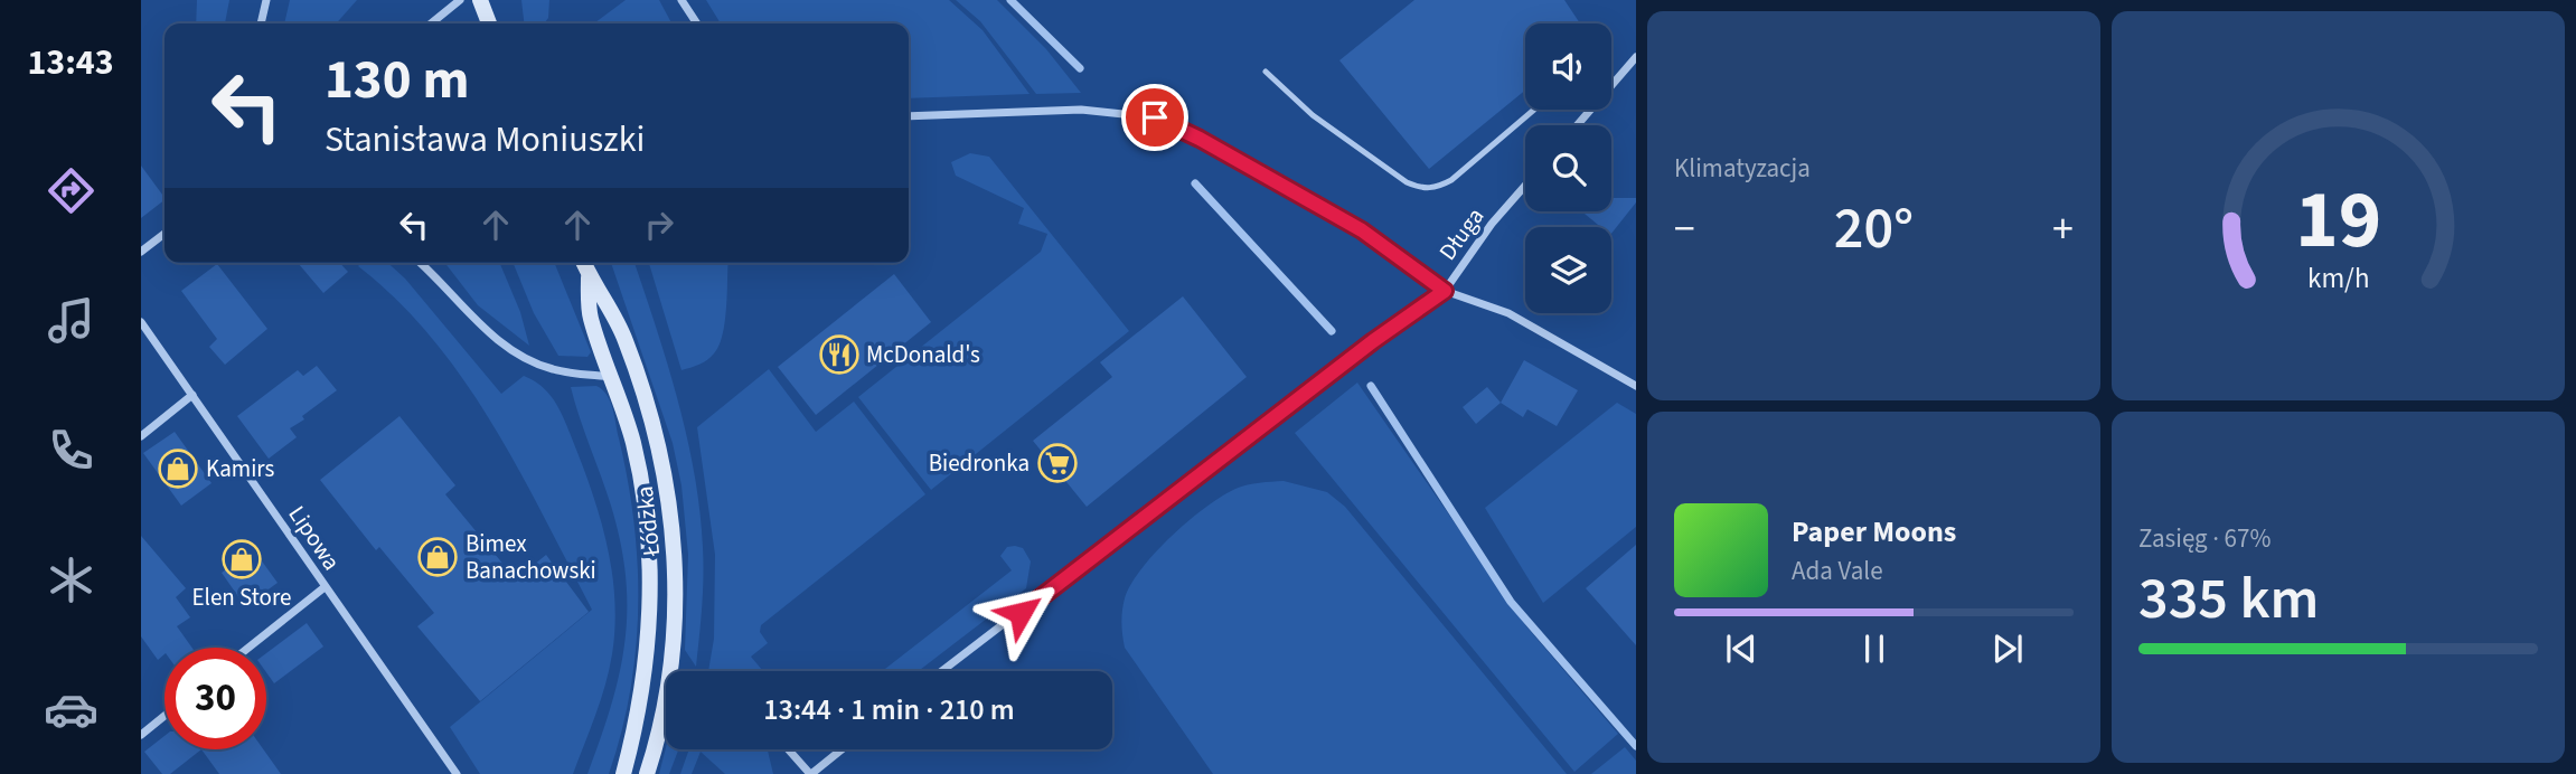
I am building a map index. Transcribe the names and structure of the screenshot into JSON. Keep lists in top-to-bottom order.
{
  "streets": {
    "main road": ["Łódzka"],
    "street": ["Długa", "Lipowa"]
  },
  "places": {
    "restaurant": ["McDonald's"],
    "supermarket": ["Biedronka"],
    "shop": ["Kamirs", "Bimex Banachowski", "Elen Store"]
  },
  "page": {
    "tabs": "13:43",
    "tile": [
      "Klimatyzacja",
      ["Zasięg · 67%", "335 km"]
    ],
    "turn": ["130 m", "Stanisława Moniuszki"],
    "heat": ["−", "20°", "+"],
    "song": ["Paper Moons", "Ada Vale"],
    "limit": "30",
    "trip": "13:44 · 1 min · 210 m",
    "gauge": ["19", "km/h"]
  }
}
